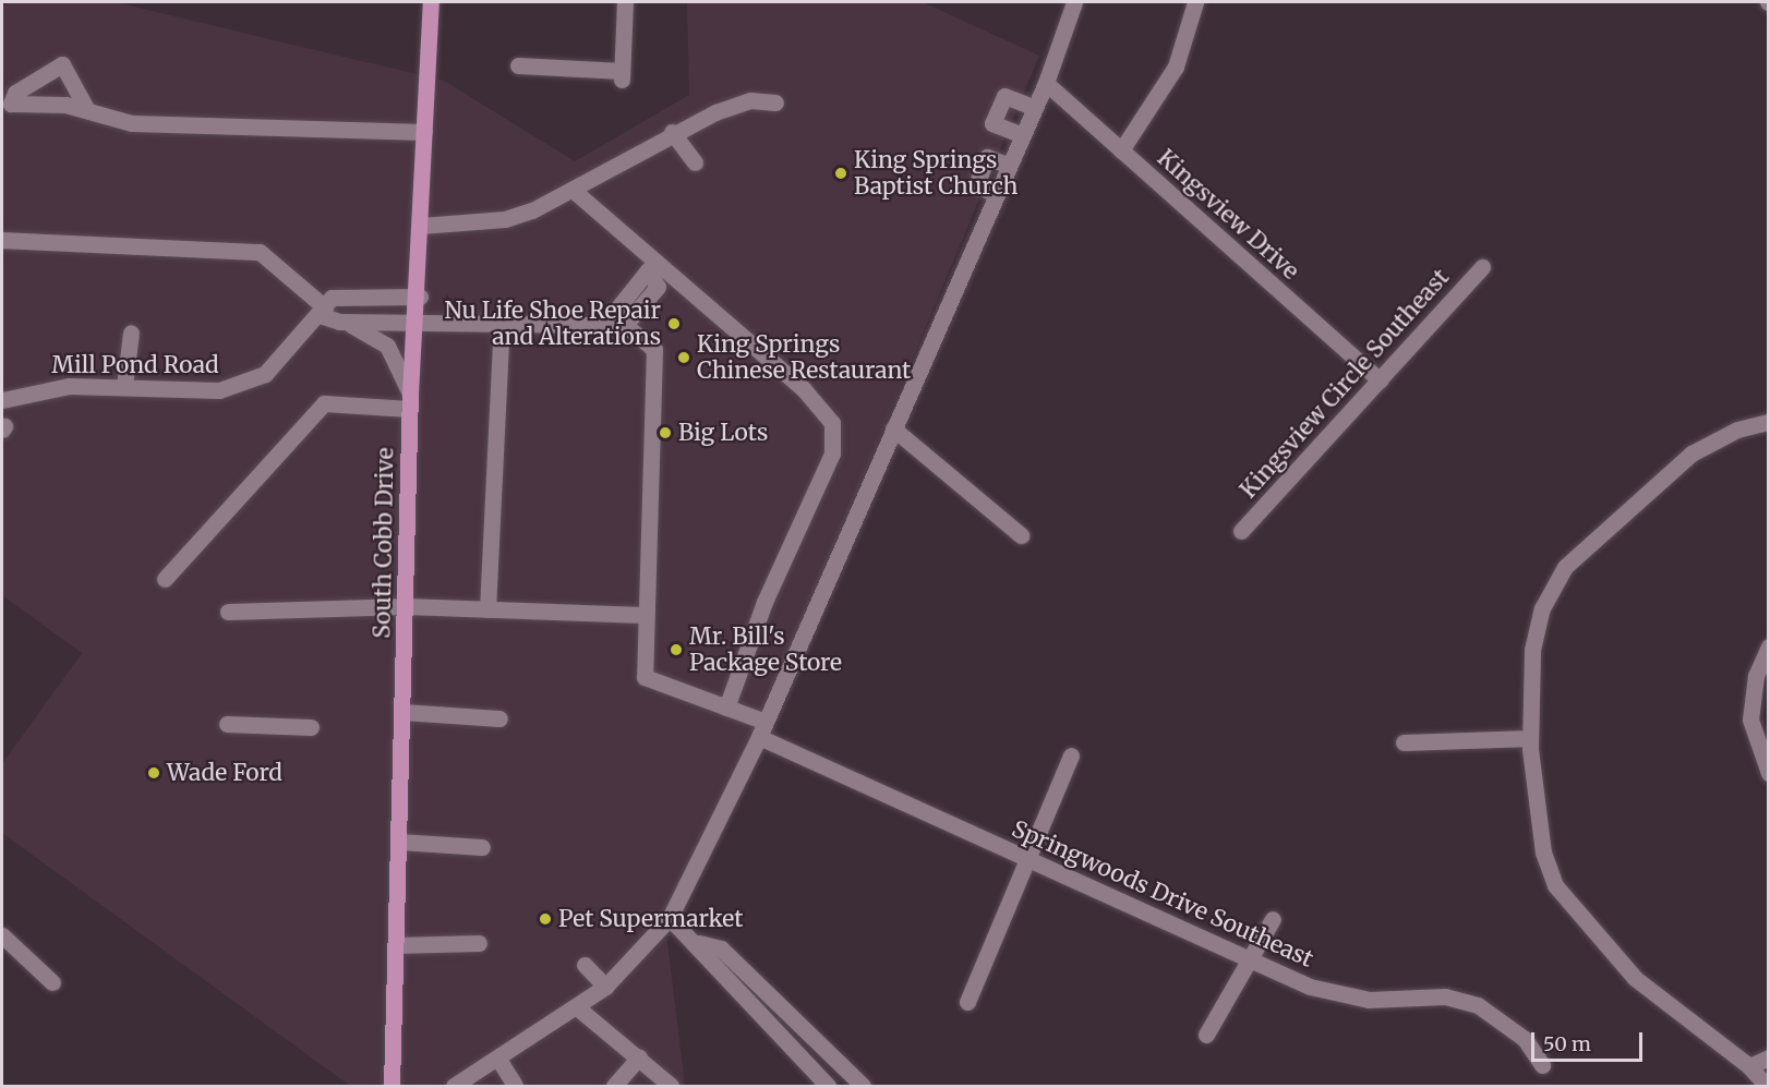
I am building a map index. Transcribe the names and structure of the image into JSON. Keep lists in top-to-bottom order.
{
  "streets": {
    "main road": ["South Cobb Drive"],
    "street": [
      "Kingsview Drive",
      "Mill Pond Road",
      "Kingsview Circle Southeast",
      "Springwoods Drive Southeast"
    ]
  },
  "crossings": [
    ["Kingsview Drive", "Kingsview Circle Southeast"],
    ["Mill Pond Road", "South Cobb Drive"]
  ],
  "places": [
    "King Springs Baptist Church",
    "Nu Life Shoe Repair and Alterations",
    "King Springs Chinese Restaurant",
    "Big Lots",
    "Mr. Bill's Package Store",
    "Wade Ford",
    "Pet Supermarket"
  ],
  "scale_bar": "50 m"
}
